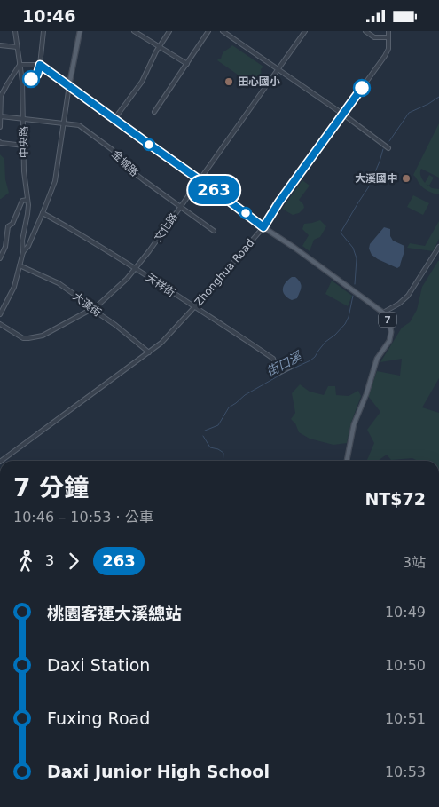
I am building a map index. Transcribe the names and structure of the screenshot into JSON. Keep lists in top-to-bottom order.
{
  "streets": {
    "main road": ["7"],
    "street": [
      "中央路",
      "金城路",
      "文化路",
      "Zhonghua Road",
      "天祥街",
      "大漢街"
    ]
  },
  "crossings": [
    ["中央路", "金城路"],
    ["金城路", "文化路"],
    ["文化路", "天祥街"],
    ["文化路", "大漢街"],
    ["文化路", "7"],
    ["Zhonghua Road", "天祥街"],
    ["Zhonghua Road", "大漢街"],
    ["Zhonghua Road", "7"]
  ],
  "water": ["街口溪"],
  "places": ["田心國小", "大溪國中"],
  "lines": ["bus line 263"],
  "page": {
    "status": "10:46",
    "on_map": "263",
    "heading": ["7 分鐘", "10:46 – 10:53 · 公車", "NT$72"],
    "legs": ["3", "263", "3站"],
    "list": [
      {
        "name": "桃園客運大溪總站",
        "value": "10:49"
      },
      {
        "name": "Daxi Station",
        "value": "10:50"
      },
      {
        "name": "Fuxing Road",
        "value": "10:51"
      },
      {
        "name": "Daxi Junior High School",
        "value": "10:53"
      }
    ]
  }
}
